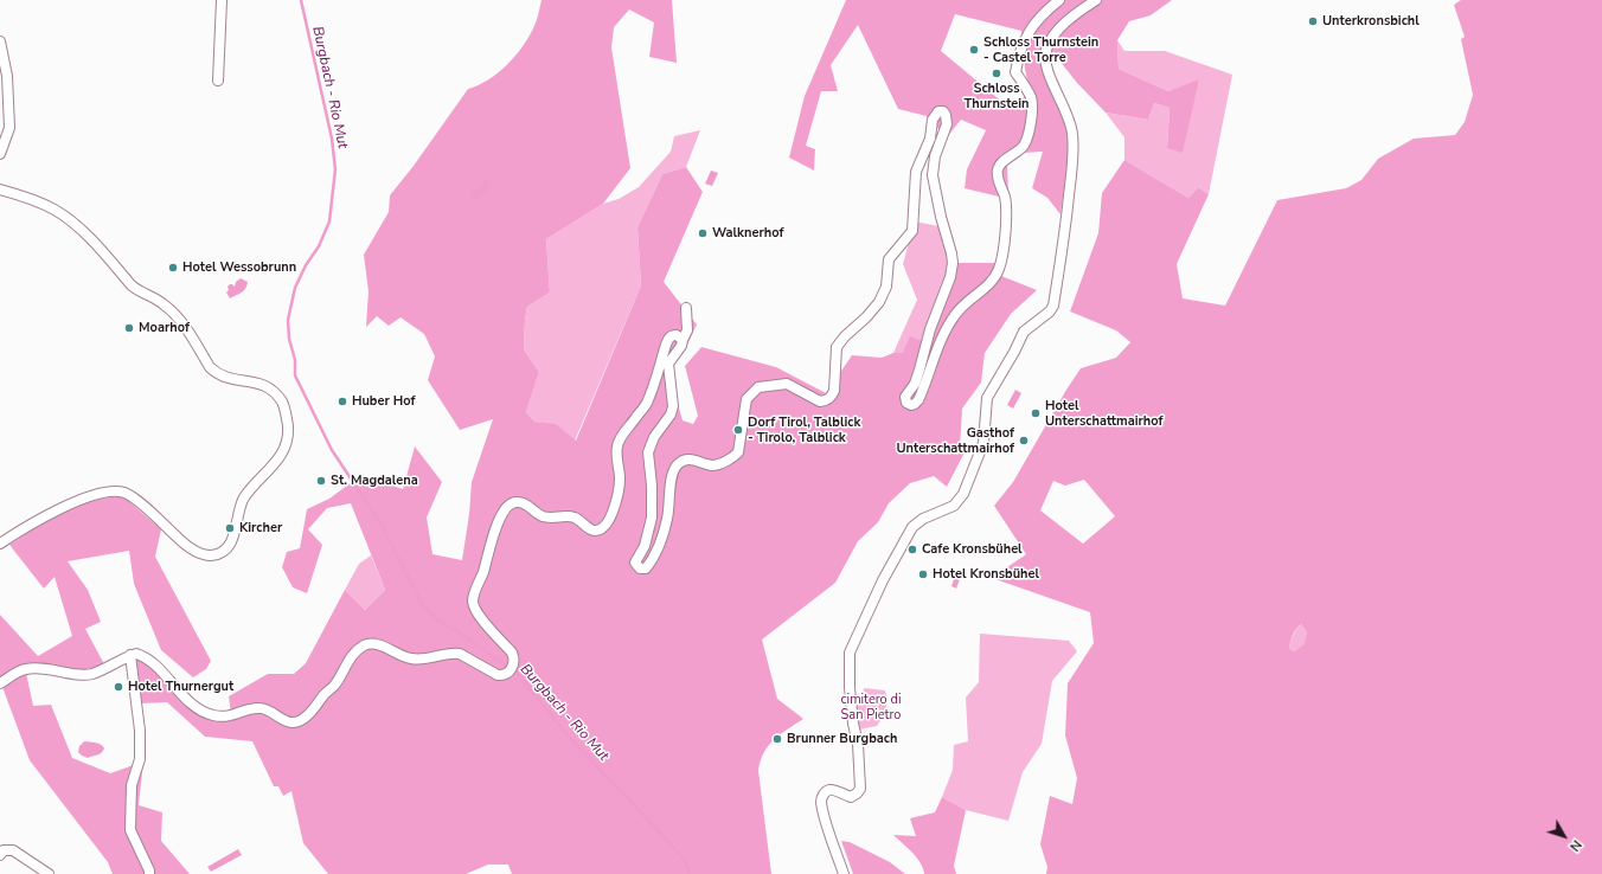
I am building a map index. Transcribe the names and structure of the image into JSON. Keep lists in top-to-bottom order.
{
  "water": ["Burgbach - Rio Mut"],
  "parks": ["cimitero di San Pietro"],
  "places": [
    "Unterkronsbichl",
    "Schloss Thurnstein - Castel Torre",
    "Schloss Thurnstein",
    "Walknerhof",
    "Hotel Wessobrunn",
    "Moarhof",
    "Huber Hof",
    "Hotel Unterschattmairhof",
    "Dorf Tirol, Talblick - Tirolo, Talblick",
    "Gasthof Unterschattmairhof",
    "St. Magdalena",
    "Kircher",
    "Cafe Kronsbühel",
    "Hotel Kronsbühel",
    "Hotel Thurnergut",
    "Brunner Burgbach"
  ],
  "north": "bottom right"
}
